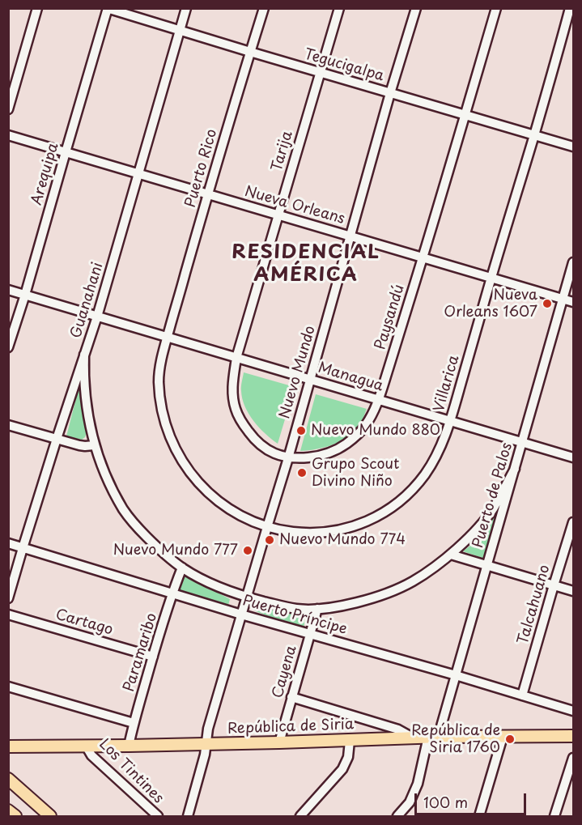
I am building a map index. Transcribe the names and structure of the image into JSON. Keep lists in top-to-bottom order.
{
  "streets": {
    "main road": ["República de Siria"],
    "street": [
      "Tegucigalpa",
      "Tarija",
      "Puerto Rico",
      "Arequipa",
      "Nueva Orleans",
      "Guanahani",
      "Paysandú",
      "Nuevo Mundo",
      "Managua",
      "Villarica",
      "Puerto de Palos",
      "Talcahuano",
      "Puerto Príncipe",
      "Cartago",
      "Paramaribo",
      "Cayena",
      "Los Tintines"
    ]
  },
  "crossings": [
    ["Tegucigalpa", "Tarija"],
    ["Tegucigalpa", "Puerto Rico"],
    ["Tegucigalpa", "Arequipa"],
    ["Tegucigalpa", "Guanahani"],
    ["Tegucigalpa", "Paysandú"],
    ["Tegucigalpa", "Nuevo Mundo"],
    ["Tegucigalpa", "Villarica"],
    ["Tarija", "Nueva Orleans"],
    ["Tarija", "Paysandú"],
    ["Tarija", "Managua"],
    ["Puerto Rico", "Nueva Orleans"],
    ["Puerto Rico", "Managua"],
    ["Puerto Rico", "Villarica"],
    ["Arequipa", "Nueva Orleans"],
    ["Arequipa", "Managua"],
    ["Nueva Orleans", "Guanahani"],
    ["Nueva Orleans", "Paysandú"],
    ["Nueva Orleans", "Nuevo Mundo"],
    ["Nueva Orleans", "Villarica"],
    ["Nueva Orleans", "Puerto de Palos"],
    ["Guanahani", "Managua"],
    ["Guanahani", "Puerto Príncipe"],
    ["Paysandú", "Nuevo Mundo"],
    ["Paysandú", "Managua"],
    ["Nuevo Mundo", "Managua"],
    ["Nuevo Mundo", "Villarica"],
    ["Nuevo Mundo", "Puerto Príncipe"],
    ["Nuevo Mundo", "República de Siria"],
    ["Managua", "Villarica"],
    ["Managua", "Puerto de Palos"],
    ["Puerto de Palos", "Puerto Príncipe"],
    ["Puerto de Palos", "República de Siria"],
    ["Talcahuano", "Puerto Príncipe"],
    ["Puerto Príncipe", "Paramaribo"],
    ["Puerto Príncipe", "Cayena"],
    ["Cartago", "Paramaribo"],
    ["Paramaribo", "República de Siria"],
    ["Cayena", "República de Siria"],
    ["República de Siria", "Los Tintines"]
  ],
  "districts": ["RESIDENCIAL AMÉRICA"],
  "places": [
    "Nueva Orleans 1607",
    "Nuevo Mundo 880",
    "Grupo Scout Divino Niño",
    "Nuevo Mundo 774",
    "Nuevo Mundo 777",
    "República de Siria 1760"
  ],
  "scale_bar": "100 m"
}
